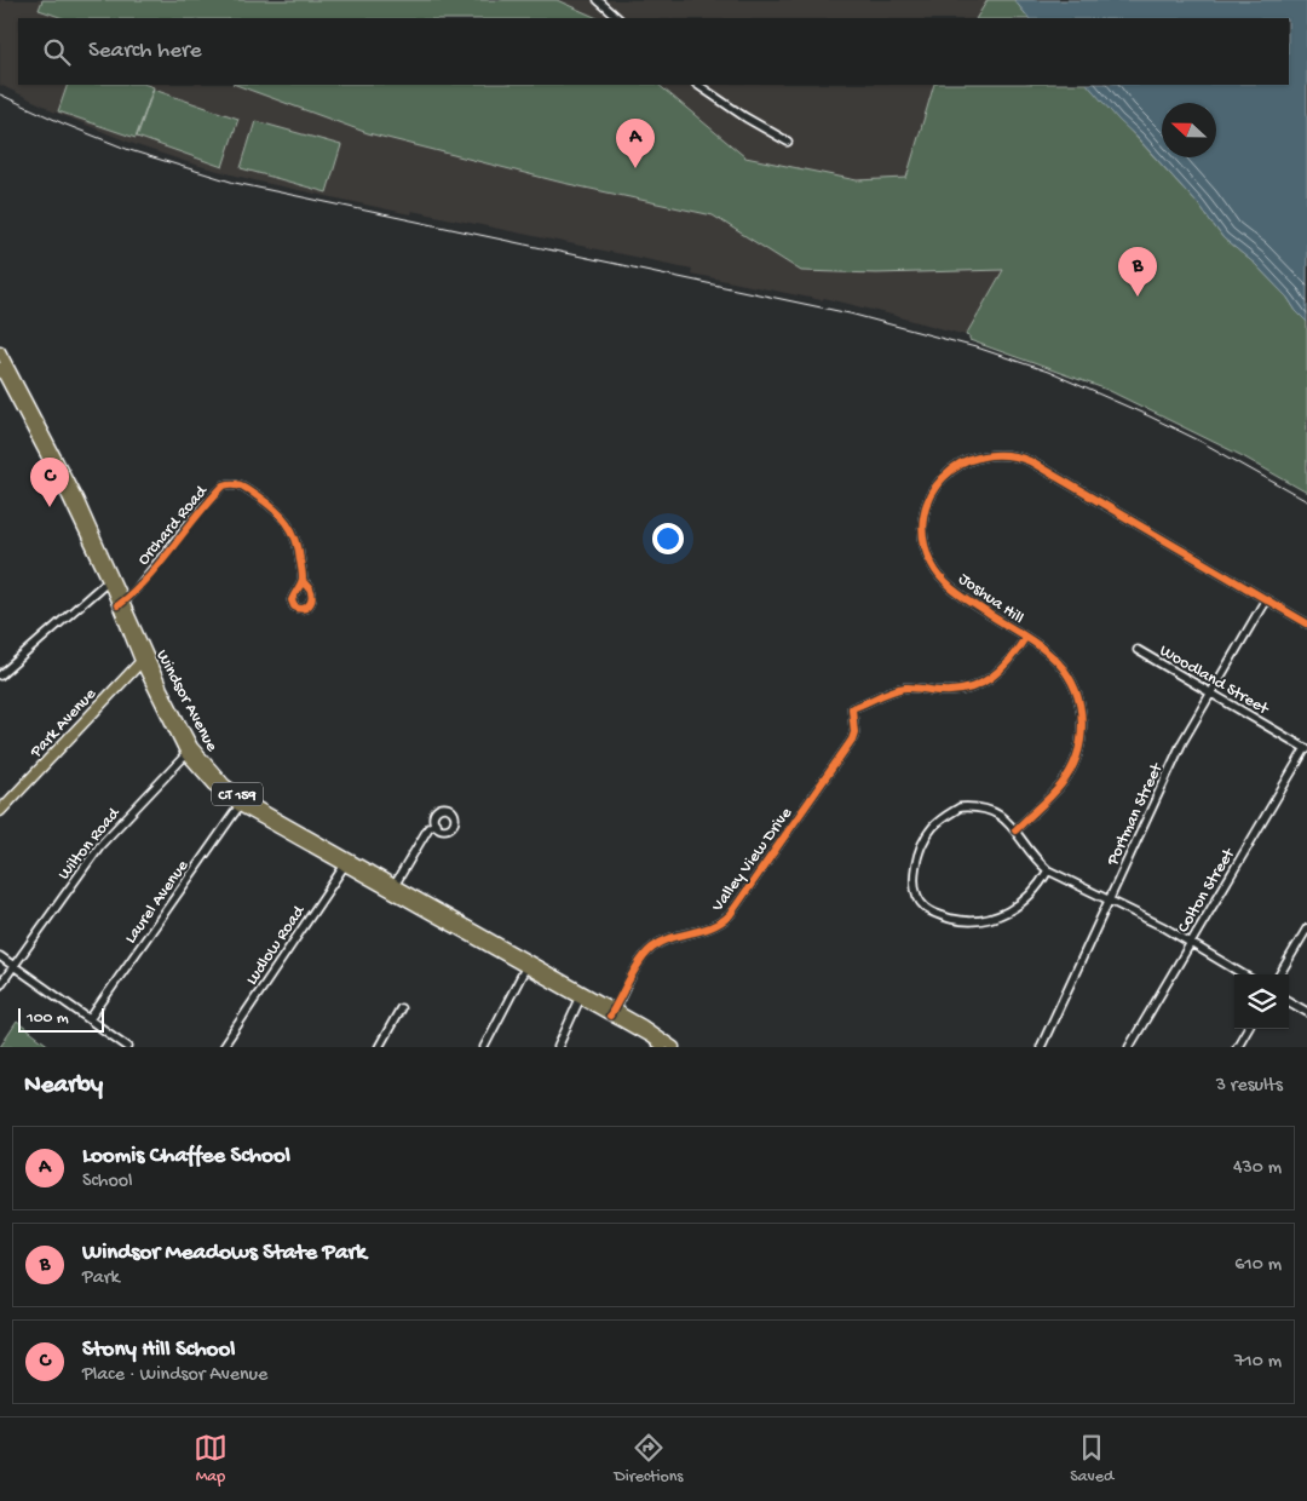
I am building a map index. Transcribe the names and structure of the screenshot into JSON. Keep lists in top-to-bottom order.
{
  "streets": {
    "main road": ["Windsor Avenue", "Park Avenue", "CT 159"],
    "street": [
      "Orchard Road",
      "Joshua Hill",
      "Woodland Street",
      "Portman Street",
      "Wilton Road",
      "Valley View Drive",
      "Colton Street",
      "Laurel Avenue",
      "Ludlow Road"
    ]
  },
  "crossings": [
    ["Orchard Road", "Windsor Avenue"],
    ["Joshua Hill", "Portman Street"],
    ["Joshua Hill", "Valley View Drive"],
    ["Woodland Street", "Portman Street"],
    ["Woodland Street", "Colton Street"],
    ["Windsor Avenue", "Park Avenue"],
    ["Windsor Avenue", "Wilton Road"],
    ["Windsor Avenue", "Valley View Drive"],
    ["Windsor Avenue", "Laurel Avenue"],
    ["Windsor Avenue", "Ludlow Road"]
  ],
  "scale_bar": "100 m",
  "north": "left",
  "page": {
    "search": "Search here",
    "pins": ["A", "B", "C"],
    "scale": "100 m",
    "heading": ["Nearby", "3 results"],
    "list": [
      {
        "mark": "A",
        "name": "Loomis Chaffee School",
        "note": "School",
        "value": "430 m"
      },
      {
        "mark": "B",
        "name": "Windsor Meadows State Park",
        "note": "Park",
        "value": "610 m"
      },
      {
        "mark": "C",
        "name": "Stony Hill School",
        "note": "Place · Windsor Avenue",
        "value": "710 m"
      }
    ],
    "nav": ["Map", "Directions", "Saved"]
  }
}
